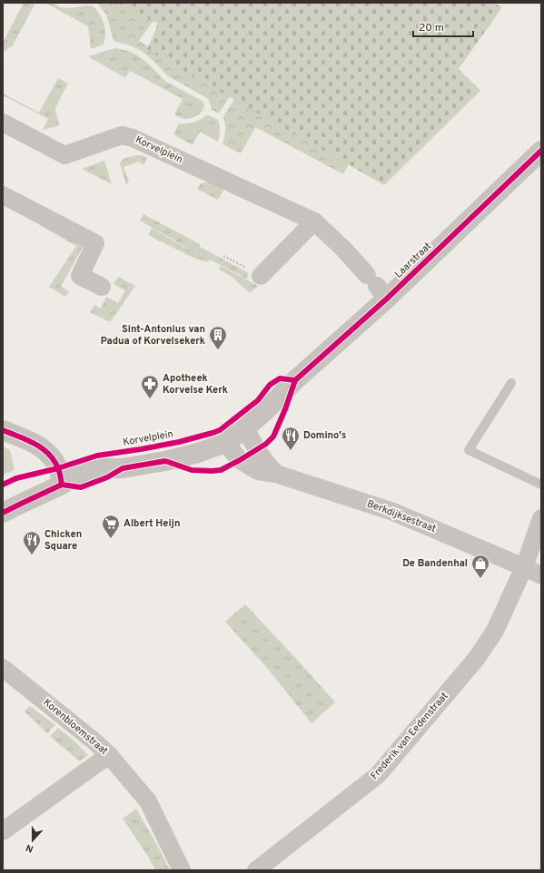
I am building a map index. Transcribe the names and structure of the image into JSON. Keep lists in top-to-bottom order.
{
  "streets": {
    "street": [
      "Korvelplein",
      "Laarstraat",
      "Berkdijksestraat",
      "Korenbloemstraat",
      "Frederik van Eedenstraat"
    ]
  },
  "crossings": [
    ["Korvelplein", "Laarstraat"],
    ["Laarstraat", "Berkdijksestraat"],
    ["Berkdijksestraat", "Frederik van Eedenstraat"]
  ],
  "places": {
    "building": ["Sint-Antonius van Padua of Korvelsekerk"],
    "pharmacy": ["Apotheek Korvelse Kerk"],
    "restaurant": ["Domino's", "Chicken Square"],
    "supermarket": ["Albert Heijn"],
    "shop": ["De Bandenhal"]
  },
  "scale_bar": "20 m",
  "north": "bottom"
}
